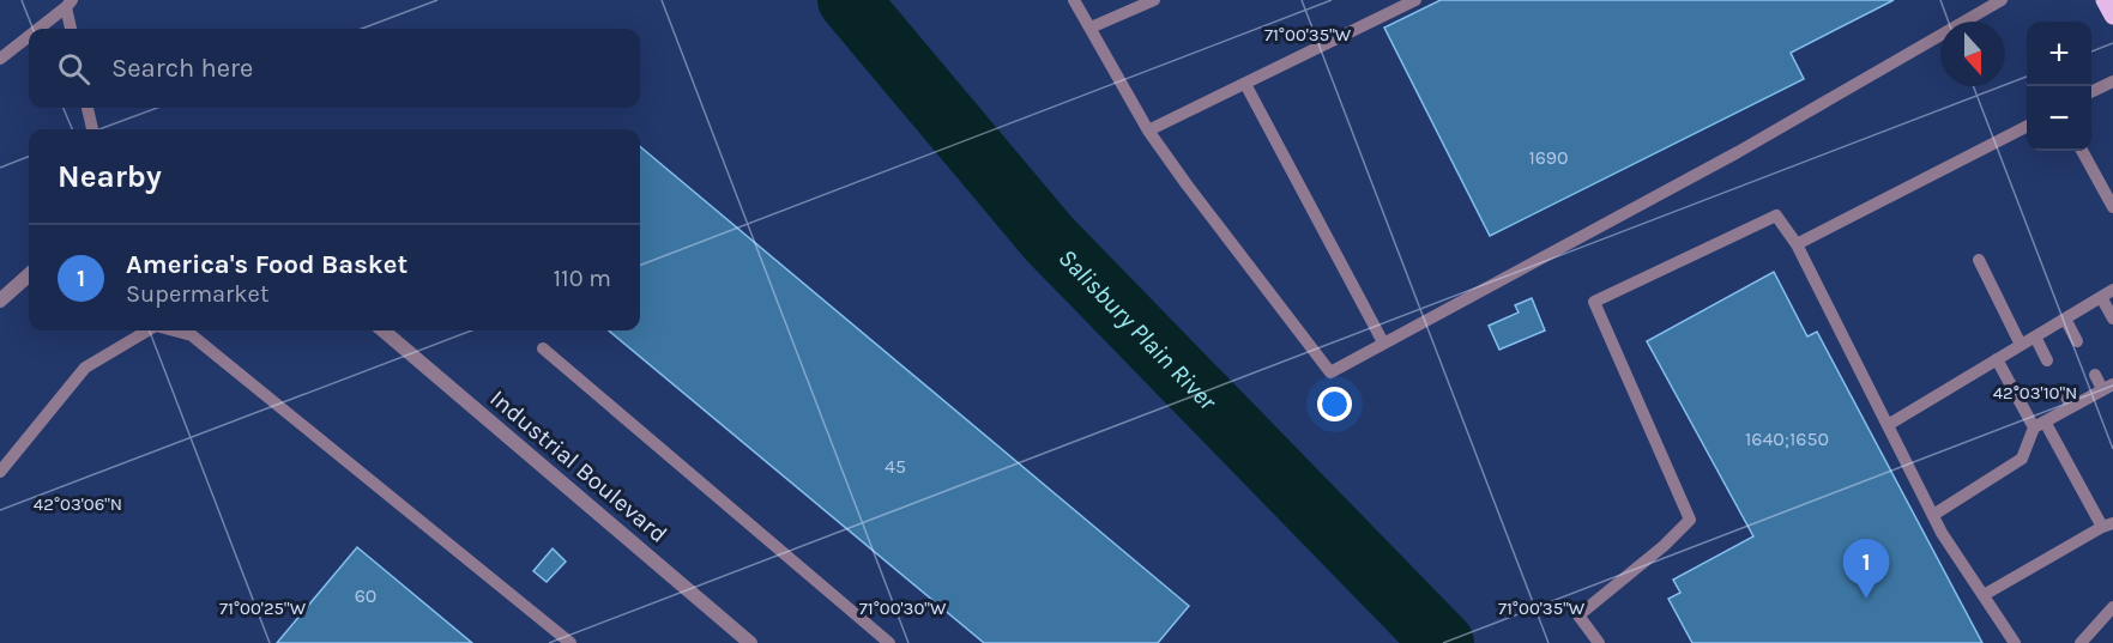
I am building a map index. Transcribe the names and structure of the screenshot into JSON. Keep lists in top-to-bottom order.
{
  "streets": {
    "street": ["Industrial Boulevard"]
  },
  "water": ["Salisbury Plain River"],
  "house_numbers": [
    "1690",
    "1640;1650",
    "45",
    "60"
  ],
  "north": "bottom",
  "page": {
    "map_buttons": ["+", "−"],
    "search": "Search here",
    "heading": "Nearby",
    "list": [
      {
        "mark": "1",
        "name": "America's Food Basket",
        "note": "Supermarket",
        "value": "110 m"
      }
    ],
    "pins": "1"
  },
  "coordinates": [
    "71°00'35\"W",
    "42°03'10\"N",
    "42°03'06\"N",
    "71°00'25\"W",
    "71°00'30\"W"
  ]
}
